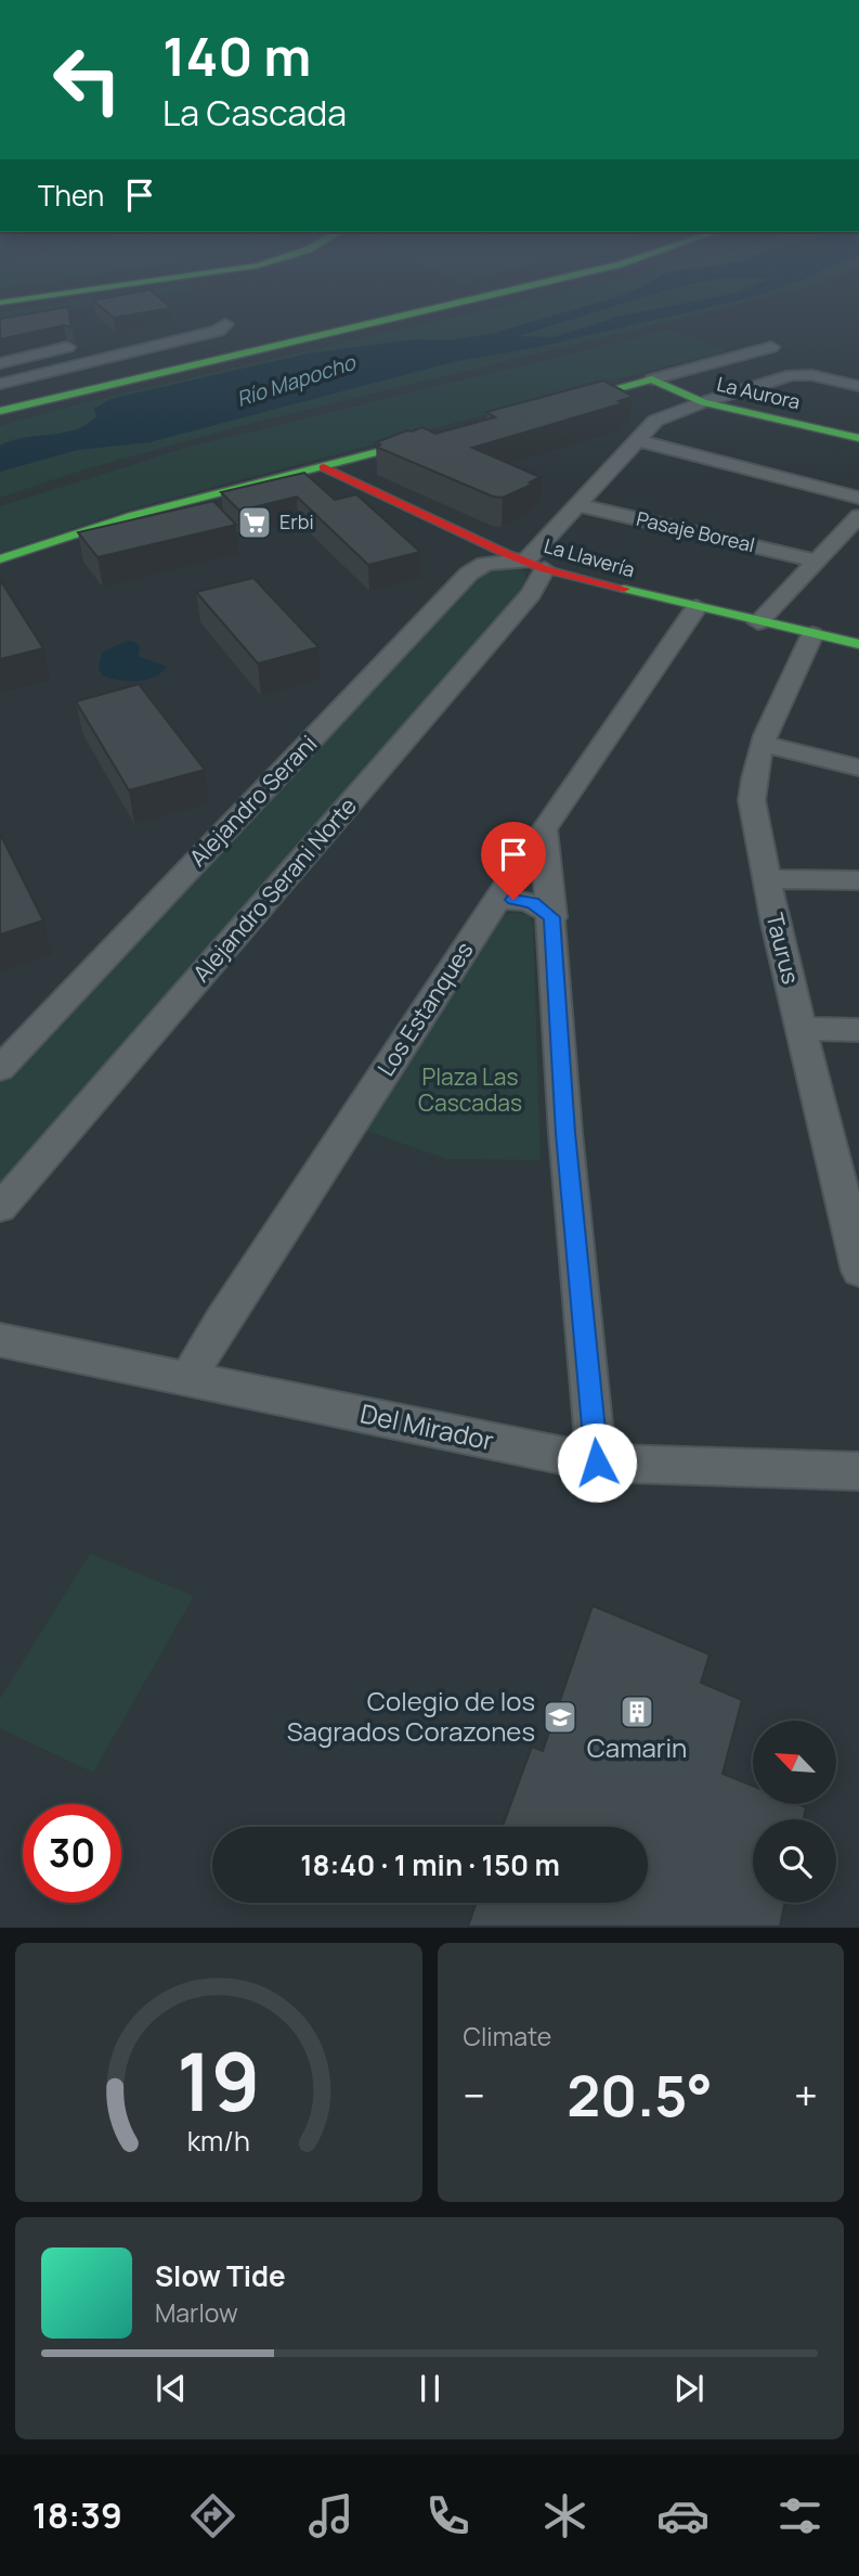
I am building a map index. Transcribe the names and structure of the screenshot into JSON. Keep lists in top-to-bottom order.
{
  "streets": {
    "main road": ["La Aurora", "La Llavería"],
    "street": [
      "Pasaje Boreal",
      "Alejandro Serani",
      "Alejandro Serani Norte",
      "Taurus",
      "Los Estanques",
      "Del Mirador"
    ]
  },
  "crossings": [
    ["La Llavería", "Alejandro Serani Norte"],
    ["La Llavería", "Taurus"],
    ["La Llavería", "Los Estanques"],
    ["Los Estanques", "Del Mirador"]
  ],
  "water": ["Río Mapocho"],
  "parks": ["Plaza Las Cascadas"],
  "places": {
    "supermarket": ["Erbi"],
    "building": ["Camarin"],
    "school or university": ["Colegio de los Sagrados Corazones"]
  },
  "north": "top left",
  "page": {
    "turn": ["140 m", "La Cascada"],
    "then": "Then",
    "limit": "30",
    "trip": "18:40 · 1 min · 150 m",
    "tile": "Climate",
    "heat": ["−", "20.5°", "+"],
    "song": ["Slow Tide", "Marlow"],
    "tabs": "18:39",
    "gauge": ["19", "km/h"]
  }
}
